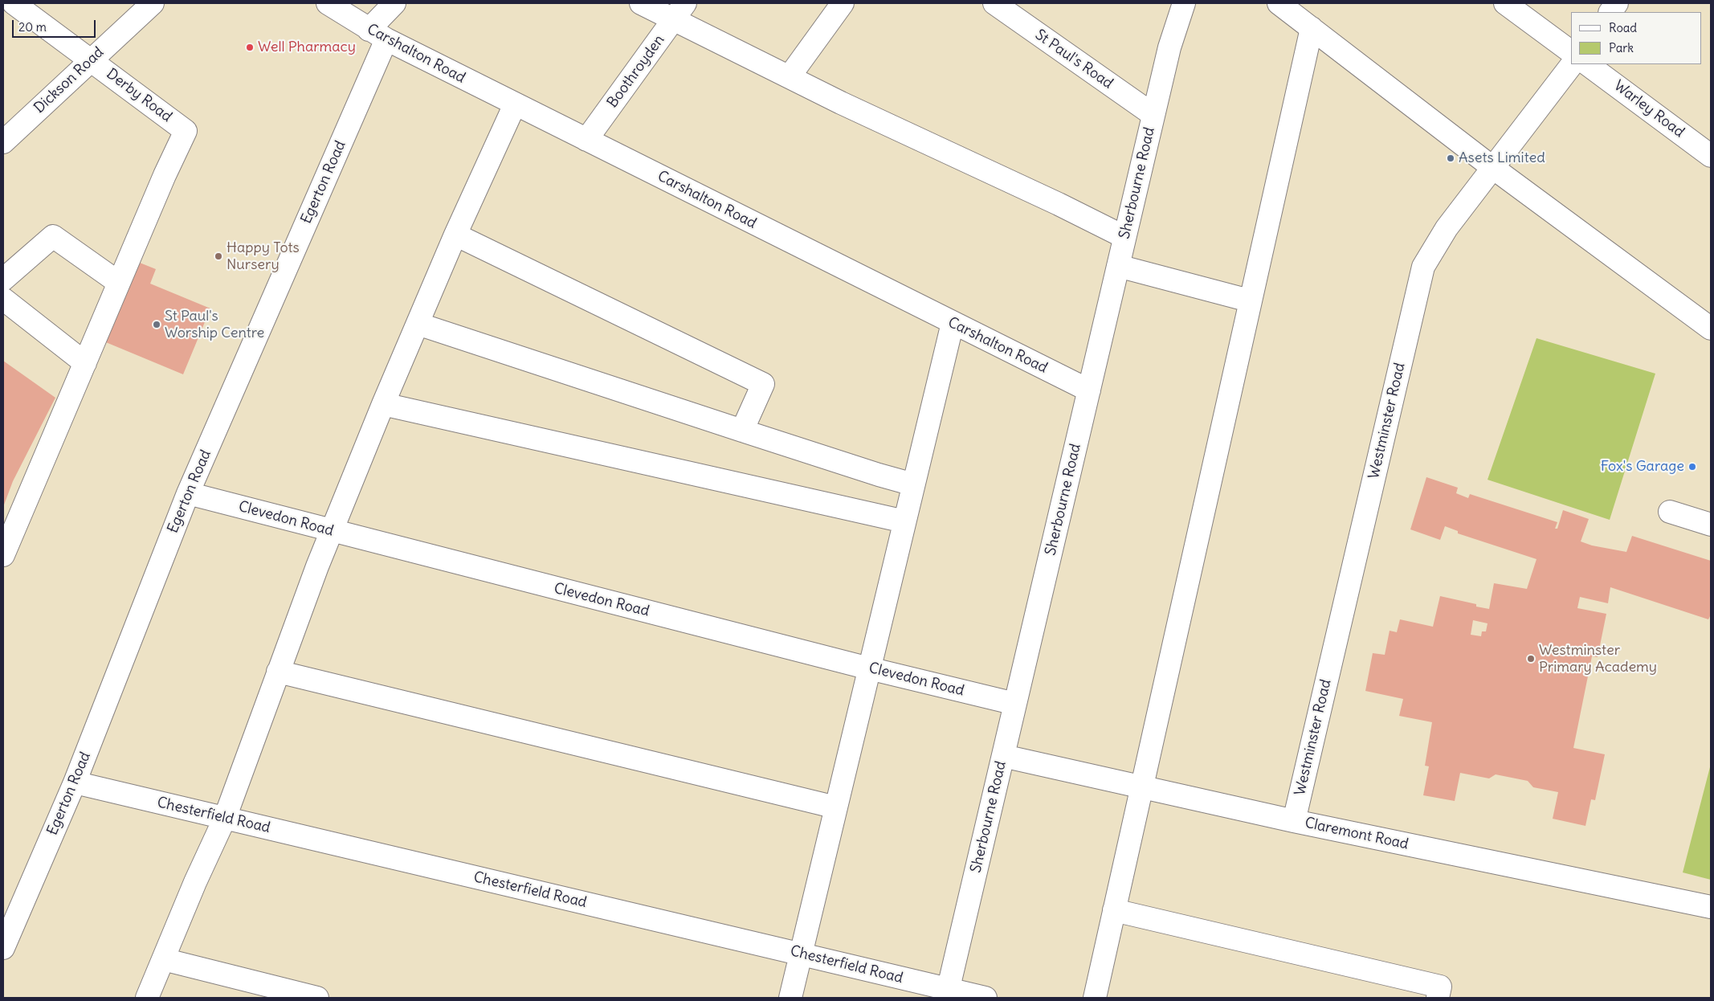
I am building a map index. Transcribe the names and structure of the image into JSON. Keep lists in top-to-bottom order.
{
  "streets": {
    "street": [
      "Carshalton Road",
      "St Paul's Road",
      "Boothroyden",
      "Dickson Road",
      "Derby Road",
      "Warley Road",
      "Egerton Road",
      "Sherbourne Road",
      "Westminster Road",
      "Clevedon Road",
      "Chesterfield Road",
      "Claremont Road"
    ]
  },
  "crossings": [
    ["Carshalton Road", "Boothroyden"],
    ["Carshalton Road", "Egerton Road"],
    ["Carshalton Road", "Sherbourne Road"],
    ["St Paul's Road", "Sherbourne Road"],
    ["Dickson Road", "Derby Road"],
    ["Egerton Road", "Clevedon Road"],
    ["Egerton Road", "Chesterfield Road"],
    ["Sherbourne Road", "Clevedon Road"],
    ["Sherbourne Road", "Chesterfield Road"],
    ["Sherbourne Road", "Claremont Road"],
    ["Westminster Road", "Claremont Road"]
  ],
  "places": [
    "Well Pharmacy",
    "Asets Limited",
    "Happy Tots Nursery",
    "St Paul's Worship Centre",
    "Fox's Garage",
    "Westminster Primary Academy"
  ],
  "legend": ["Road", "Park"],
  "scale_bar": "20 m"
}
